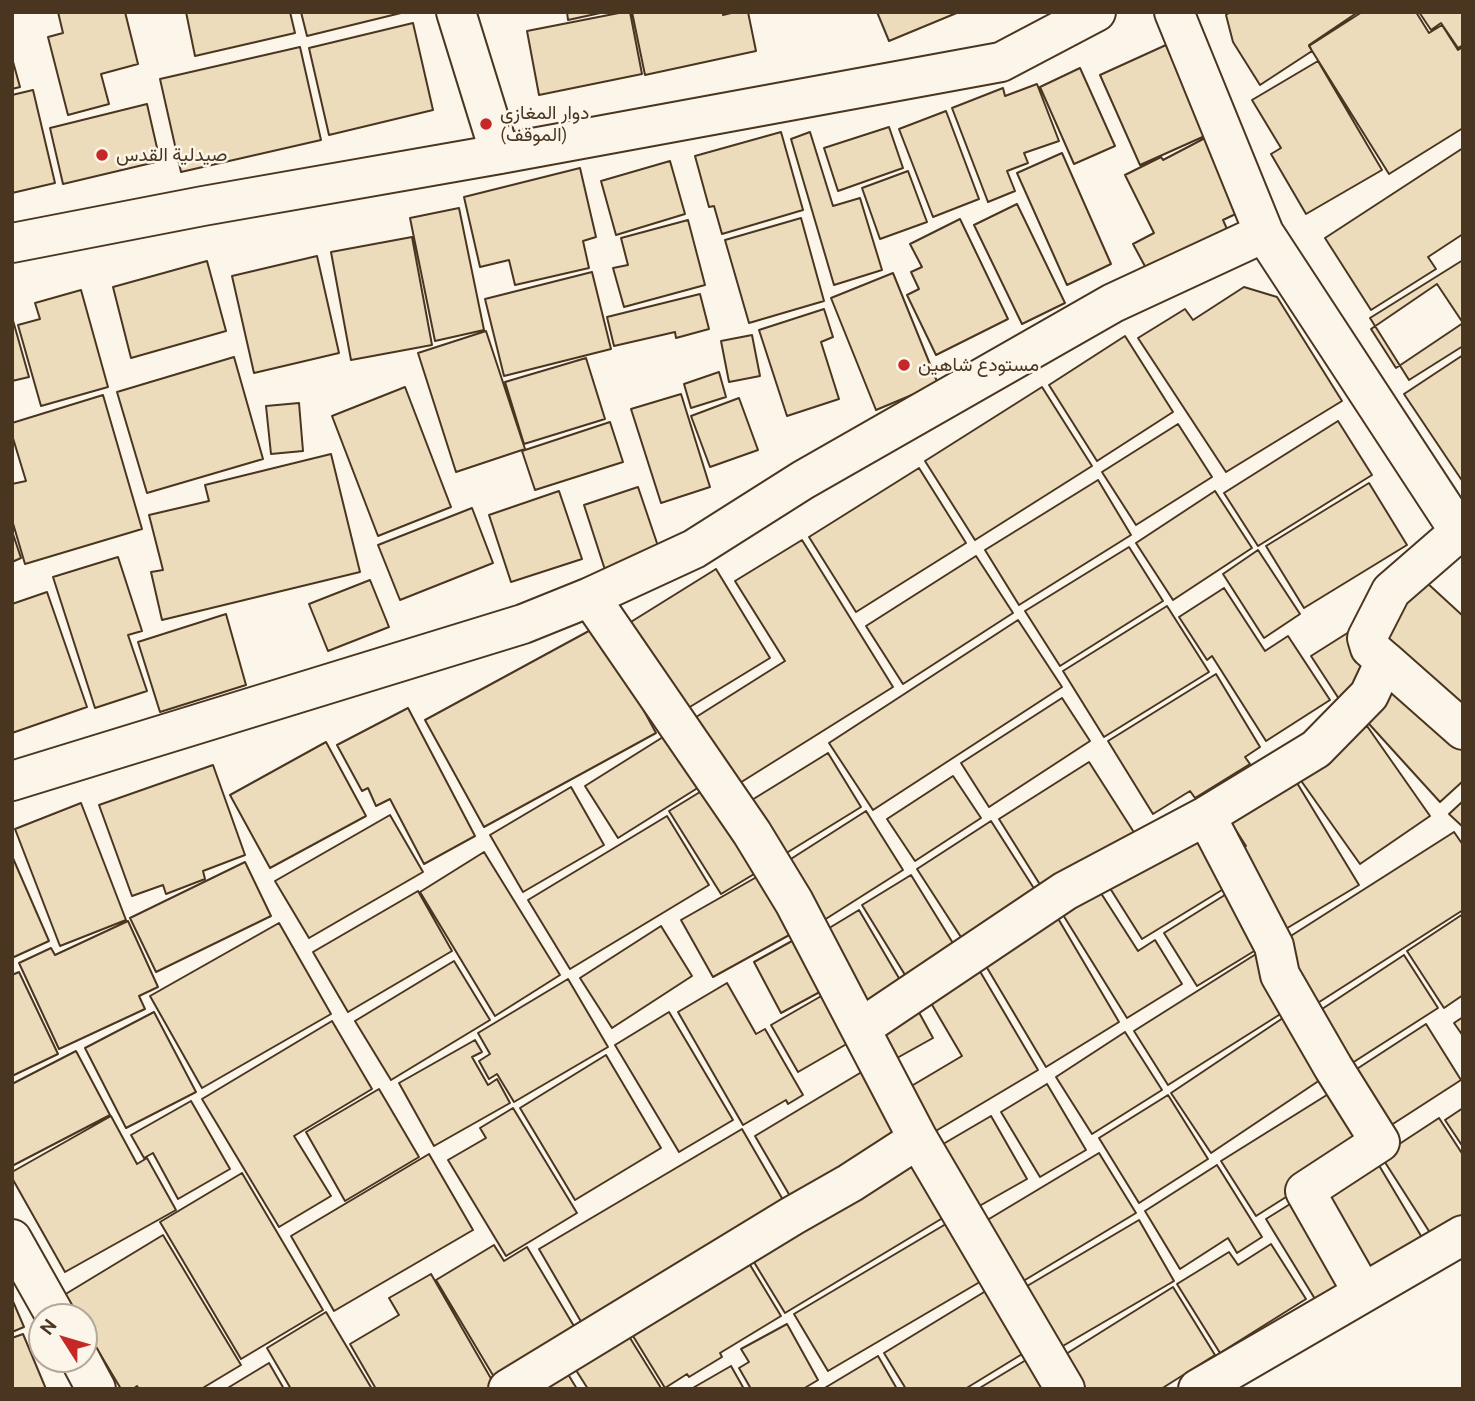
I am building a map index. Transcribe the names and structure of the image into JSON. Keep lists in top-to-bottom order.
{
  "places": ["دوار المغازي (الموقف)", "صيدلية القدس", "مستودع شاهين"],
  "north": "top left"
}
